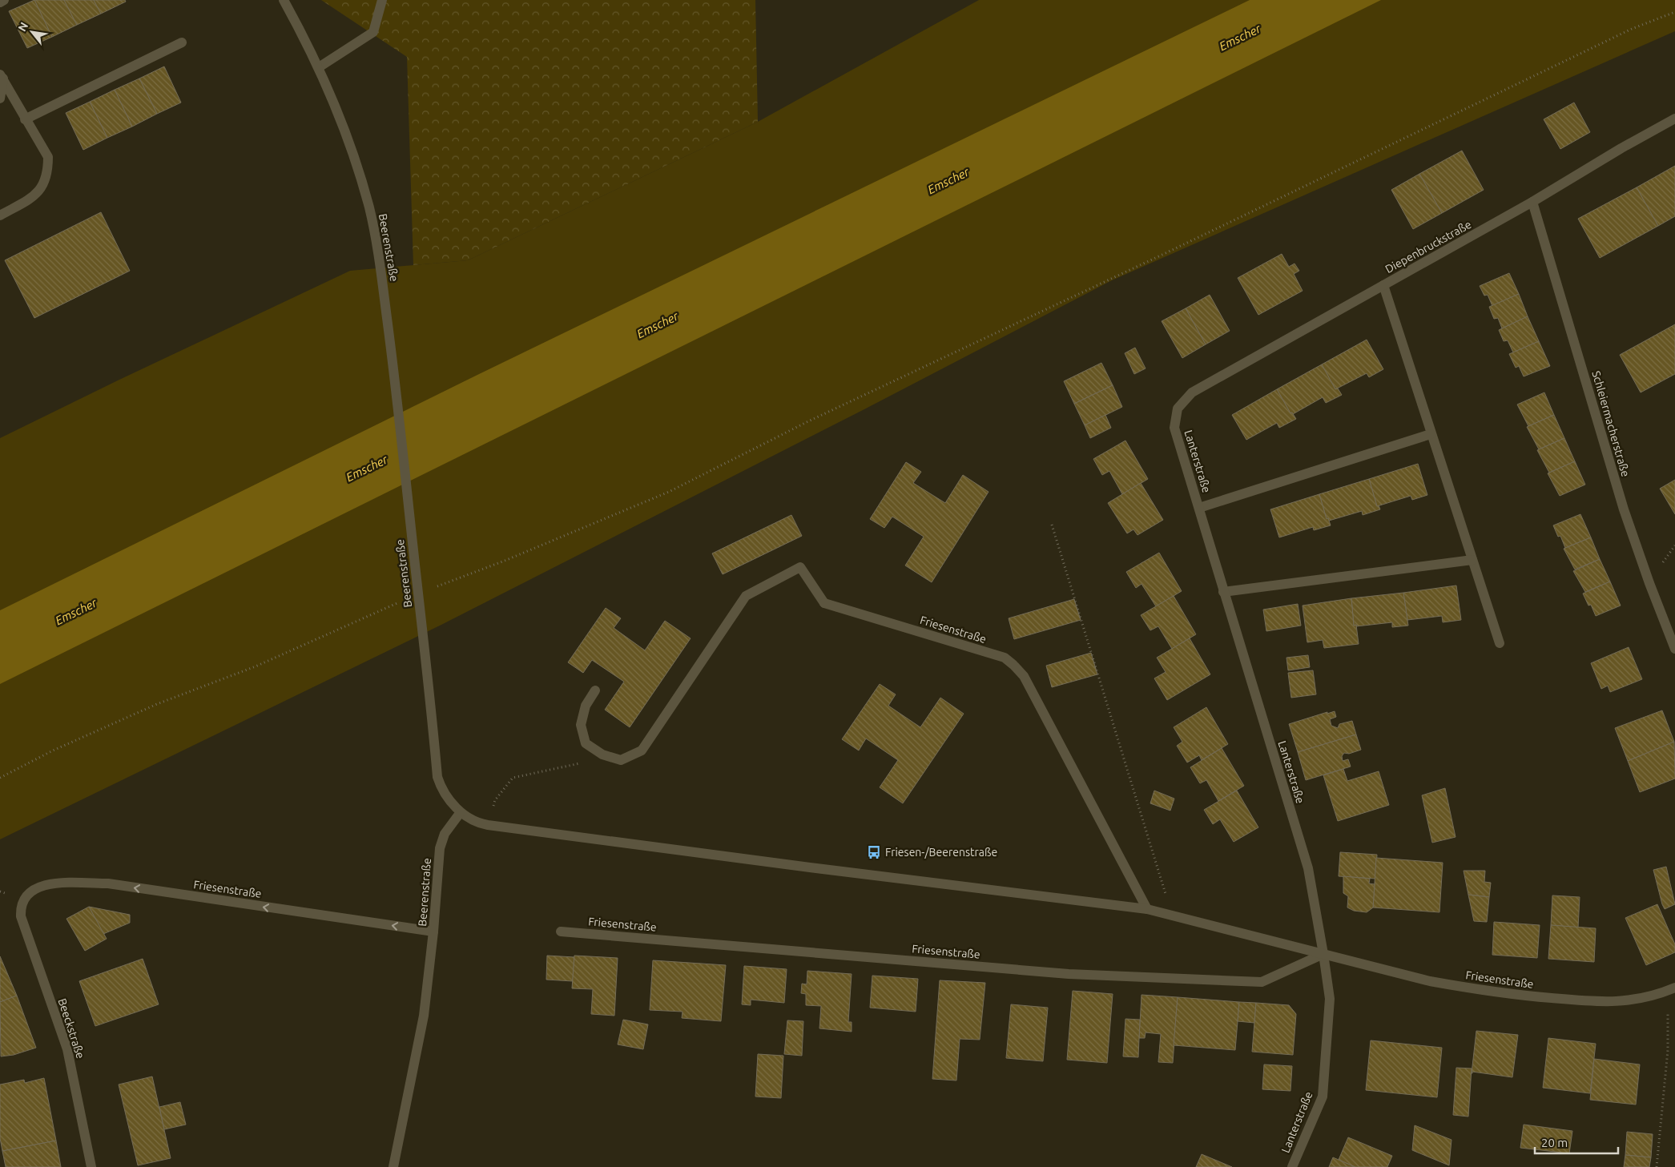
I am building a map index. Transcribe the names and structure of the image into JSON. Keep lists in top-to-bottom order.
{
  "streets": {
    "street": [
      "Diepenbruckstraße",
      "Beerenstraße",
      "Schleiermacherstraße",
      "Lanterstraße",
      "Friesenstraße",
      "Beeckstraße"
    ]
  },
  "crossings": [
    ["Diepenbruckstraße", "Schleiermacherstraße"],
    ["Diepenbruckstraße", "Lanterstraße"],
    ["Beerenstraße", "Friesenstraße"],
    ["Lanterstraße", "Friesenstraße"],
    ["Friesenstraße", "Beeckstraße"]
  ],
  "water": ["Emscher"],
  "places": {
    "bus stop": ["Friesen-/Beerenstraße"]
  },
  "scale_bar": "20 m",
  "north": "top left"
}
